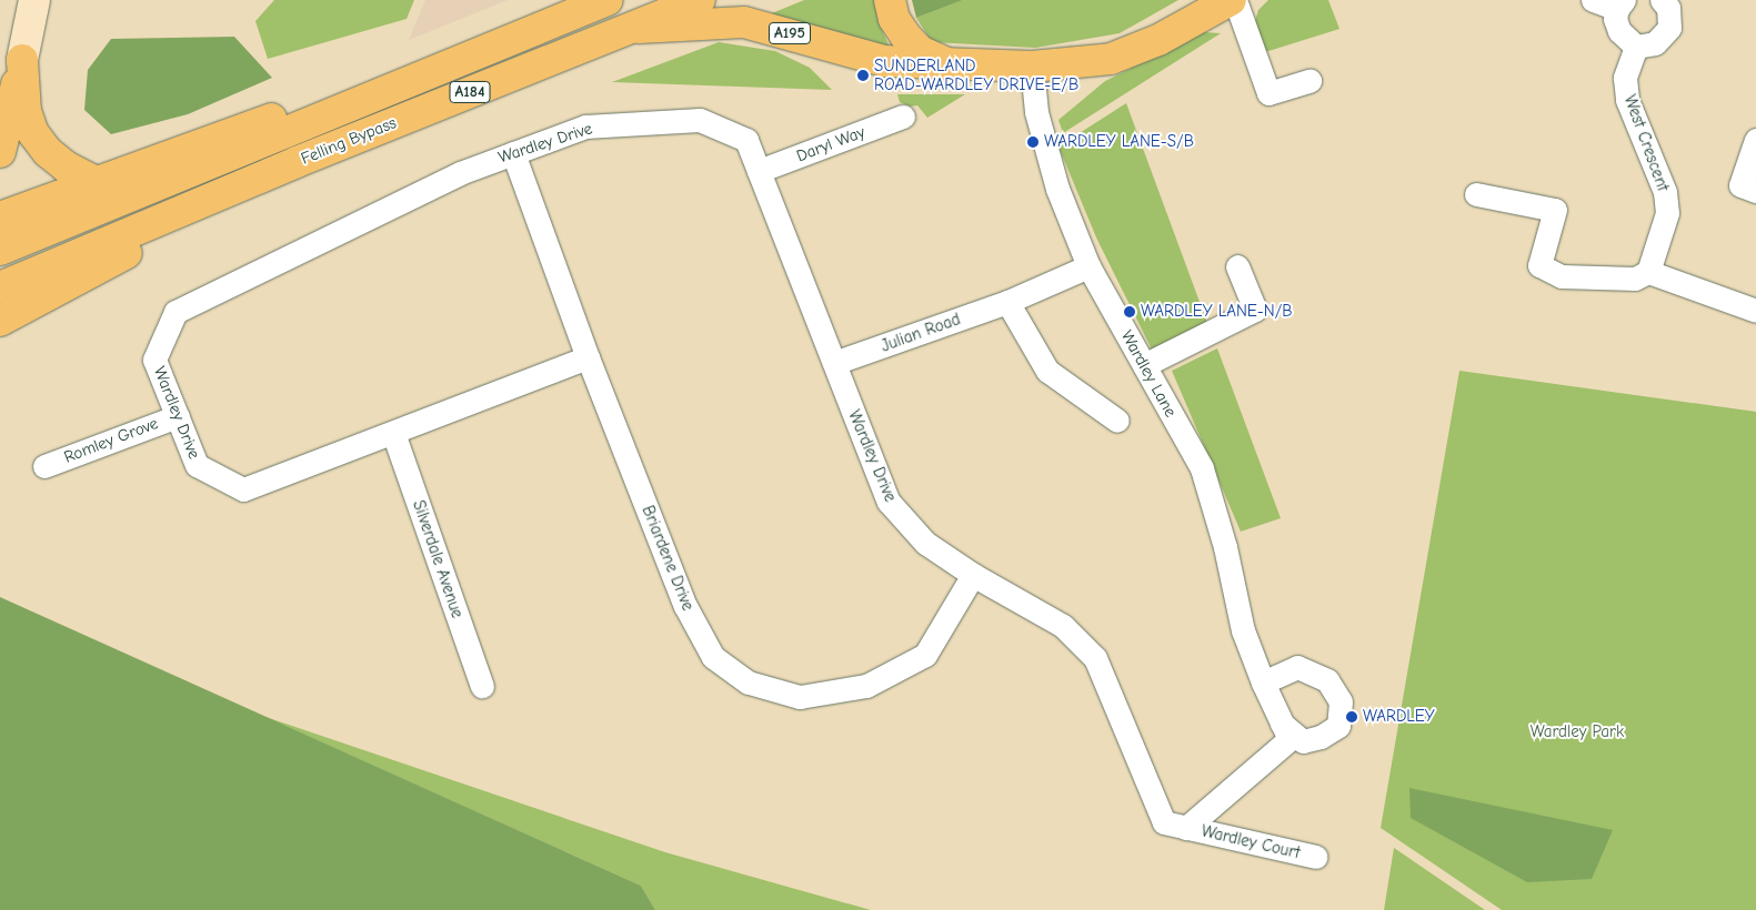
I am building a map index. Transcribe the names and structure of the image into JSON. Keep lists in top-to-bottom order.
{
  "streets": {
    "main road": ["A195", "A184", "Felling Bypass"],
    "street": [
      "Wardley Drive",
      "West Crescent",
      "Daryl Way",
      "Julian Road",
      "Wardley Lane",
      "Romley Grove",
      "Briardene Drive",
      "Silverdale Avenue",
      "Wardley Court"
    ]
  },
  "crossings": [
    ["A195", "Felling Bypass"],
    ["A195", "Wardley Lane"],
    ["A184", "Felling Bypass"],
    ["Wardley Drive", "Daryl Way"],
    ["Wardley Drive", "Julian Road"],
    ["Wardley Drive", "Wardley Lane"],
    ["Wardley Drive", "Romley Grove"],
    ["Wardley Drive", "Briardene Drive"],
    ["Wardley Drive", "Silverdale Avenue"],
    ["Wardley Drive", "Wardley Court"],
    ["Julian Road", "Wardley Lane"],
    ["Wardley Lane", "Wardley Court"]
  ],
  "parks": ["Wardley Park"],
  "places": [
    "SUNDERLAND ROAD-WARDLEY DRIVE-E/B",
    "WARDLEY LANE-S/B",
    "WARDLEY LANE-N/B",
    "WARDLEY"
  ]
}
